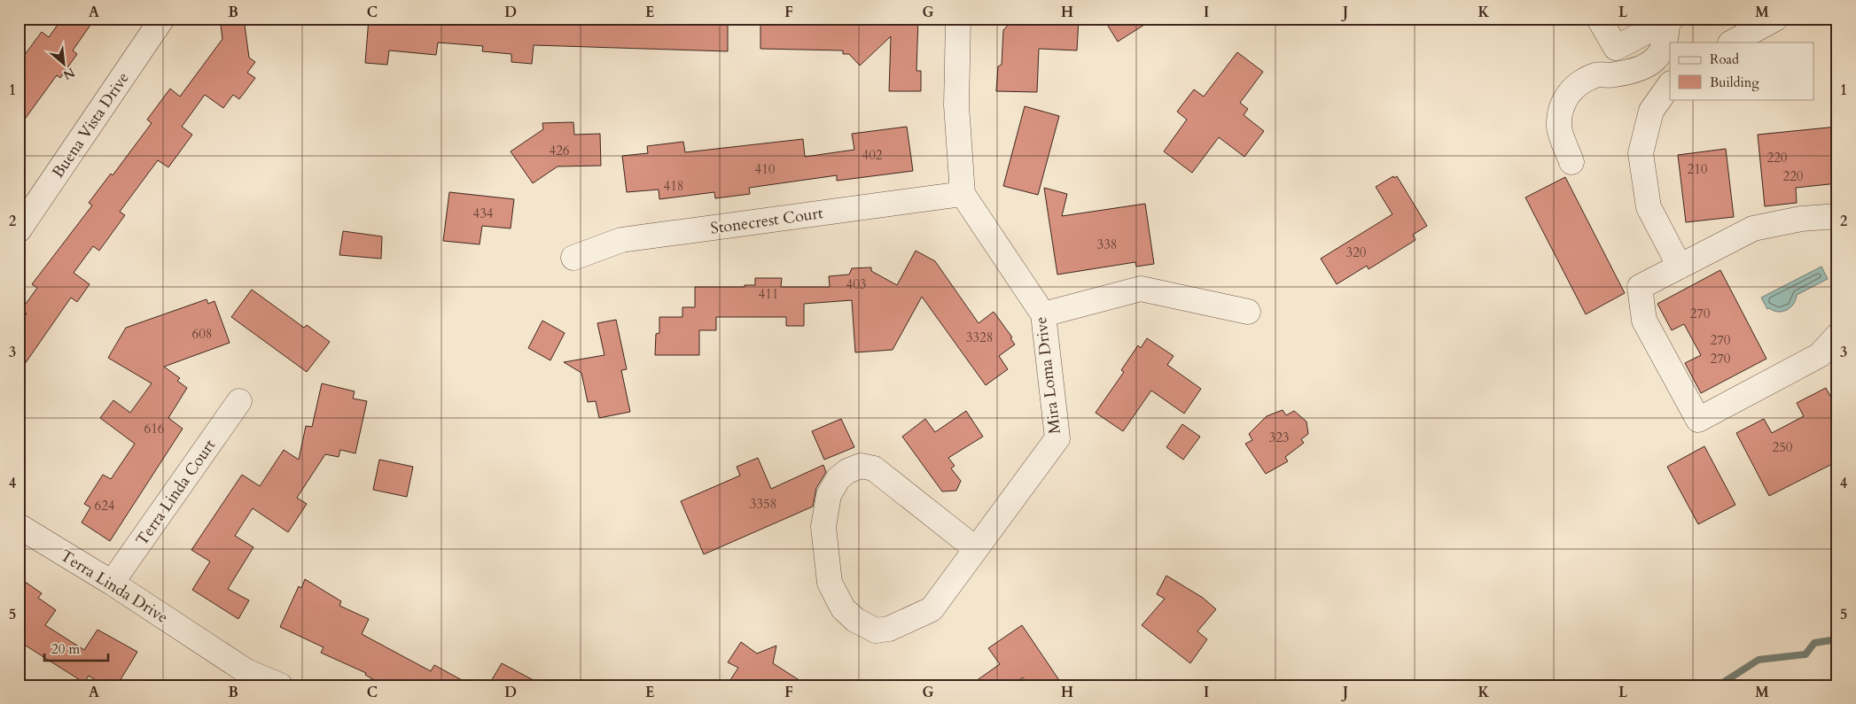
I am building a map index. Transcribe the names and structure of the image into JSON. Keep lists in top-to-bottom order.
{
  "streets": {
    "street": [
      "Buena Vista Drive",
      "Stonecrest Court",
      "Mira Loma Drive",
      "Terra Linda Court",
      "Terra Linda Drive"
    ]
  },
  "crossings": [
    ["Stonecrest Court", "Mira Loma Drive"],
    ["Terra Linda Court", "Terra Linda Drive"]
  ],
  "house_numbers": [
    "426",
    "402",
    "220",
    "410",
    "210",
    "220",
    "418",
    "434",
    "338",
    "320",
    "403",
    "411",
    "270",
    "608",
    "3328",
    "270",
    "270",
    "616",
    "323",
    "250",
    "3358",
    "624"
  ],
  "legend": ["Road", "Building"],
  "scale_bar": "20 m",
  "north": "bottom right",
  "grid": {
    "columns": [
      "A",
      "B",
      "C",
      "D",
      "E",
      "F",
      "G",
      "H",
      "I",
      "J",
      "K",
      "L",
      "M"
    ],
    "rows": [
      "1",
      "2",
      "3",
      "4",
      "5"
    ]
  }
}
